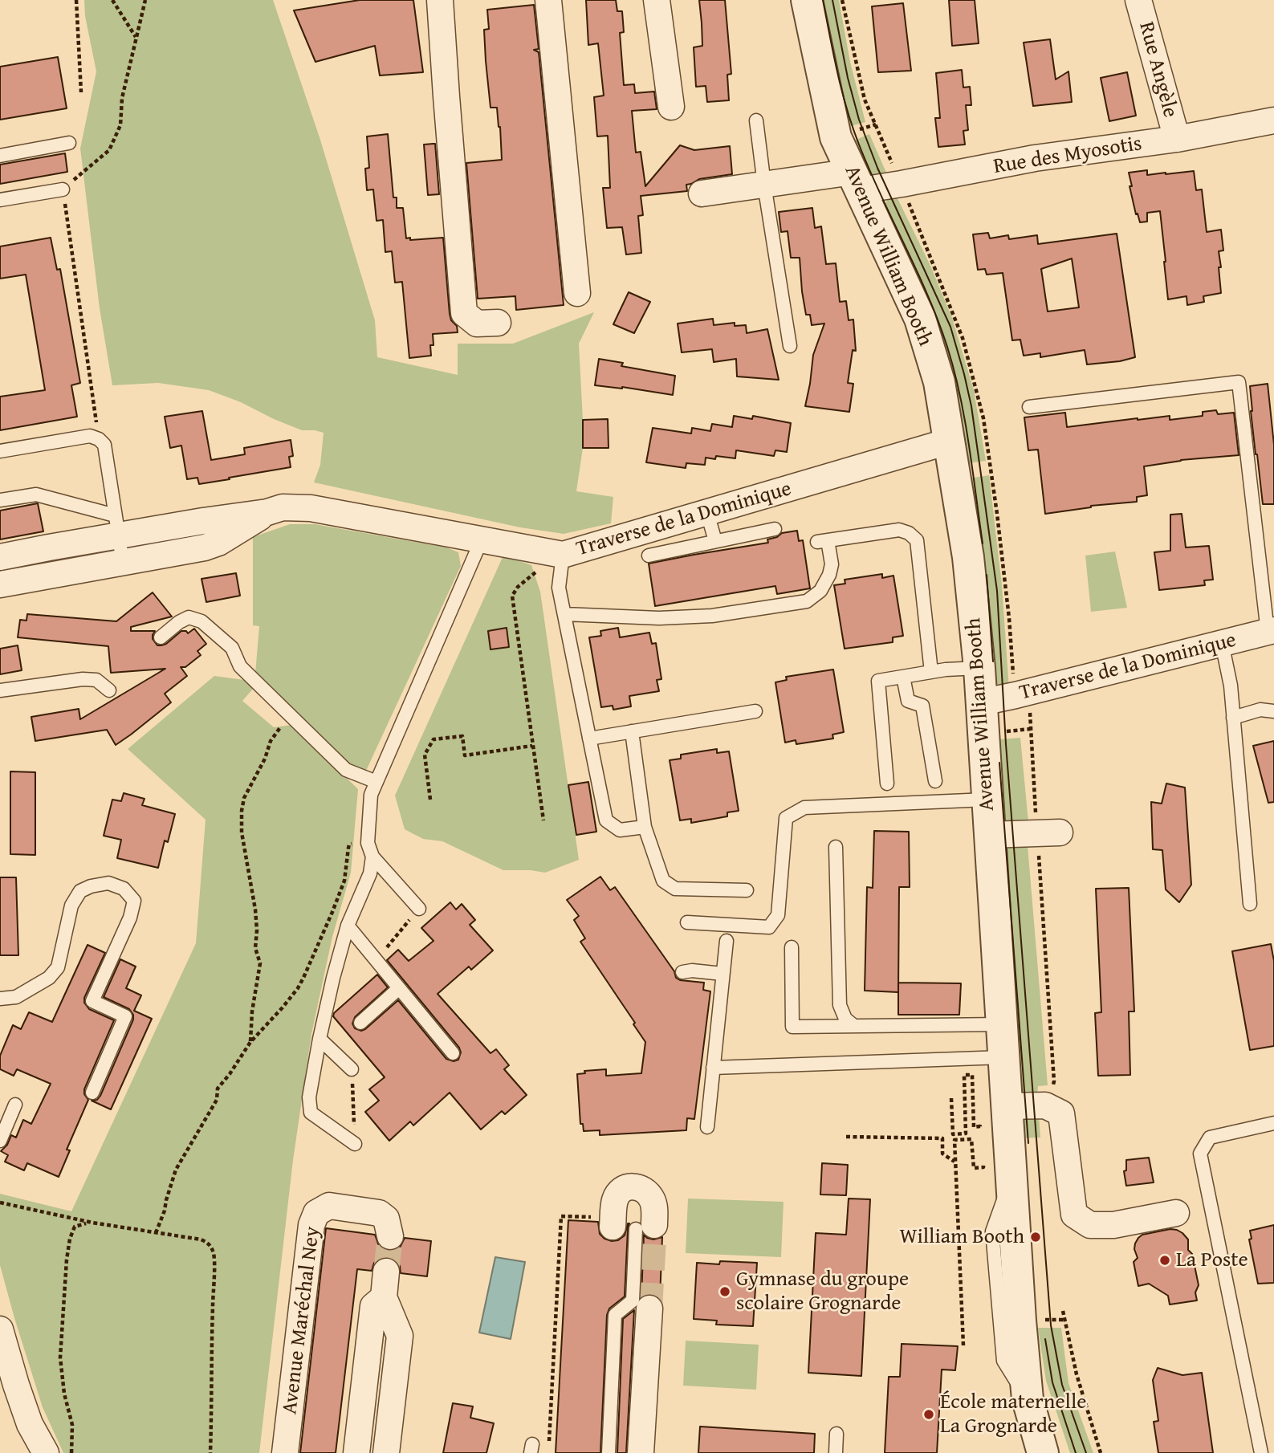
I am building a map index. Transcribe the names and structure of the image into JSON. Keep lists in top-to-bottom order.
{
  "streets": {
    "street": [
      "Rue Angèle",
      "Rue des Myosotis",
      "Avenue William Booth",
      "Traverse de la Dominique",
      "Avenue Maréchal Ney"
    ]
  },
  "crossings": [
    ["Rue Angèle", "Rue des Myosotis"],
    ["Rue des Myosotis", "Avenue William Booth"],
    ["Avenue William Booth", "Traverse de la Dominique"]
  ],
  "places": [
    "William Booth",
    "La Poste",
    "Gymnase du groupe scolaire Grognarde",
    "École maternelle La Grognarde"
  ]
}
